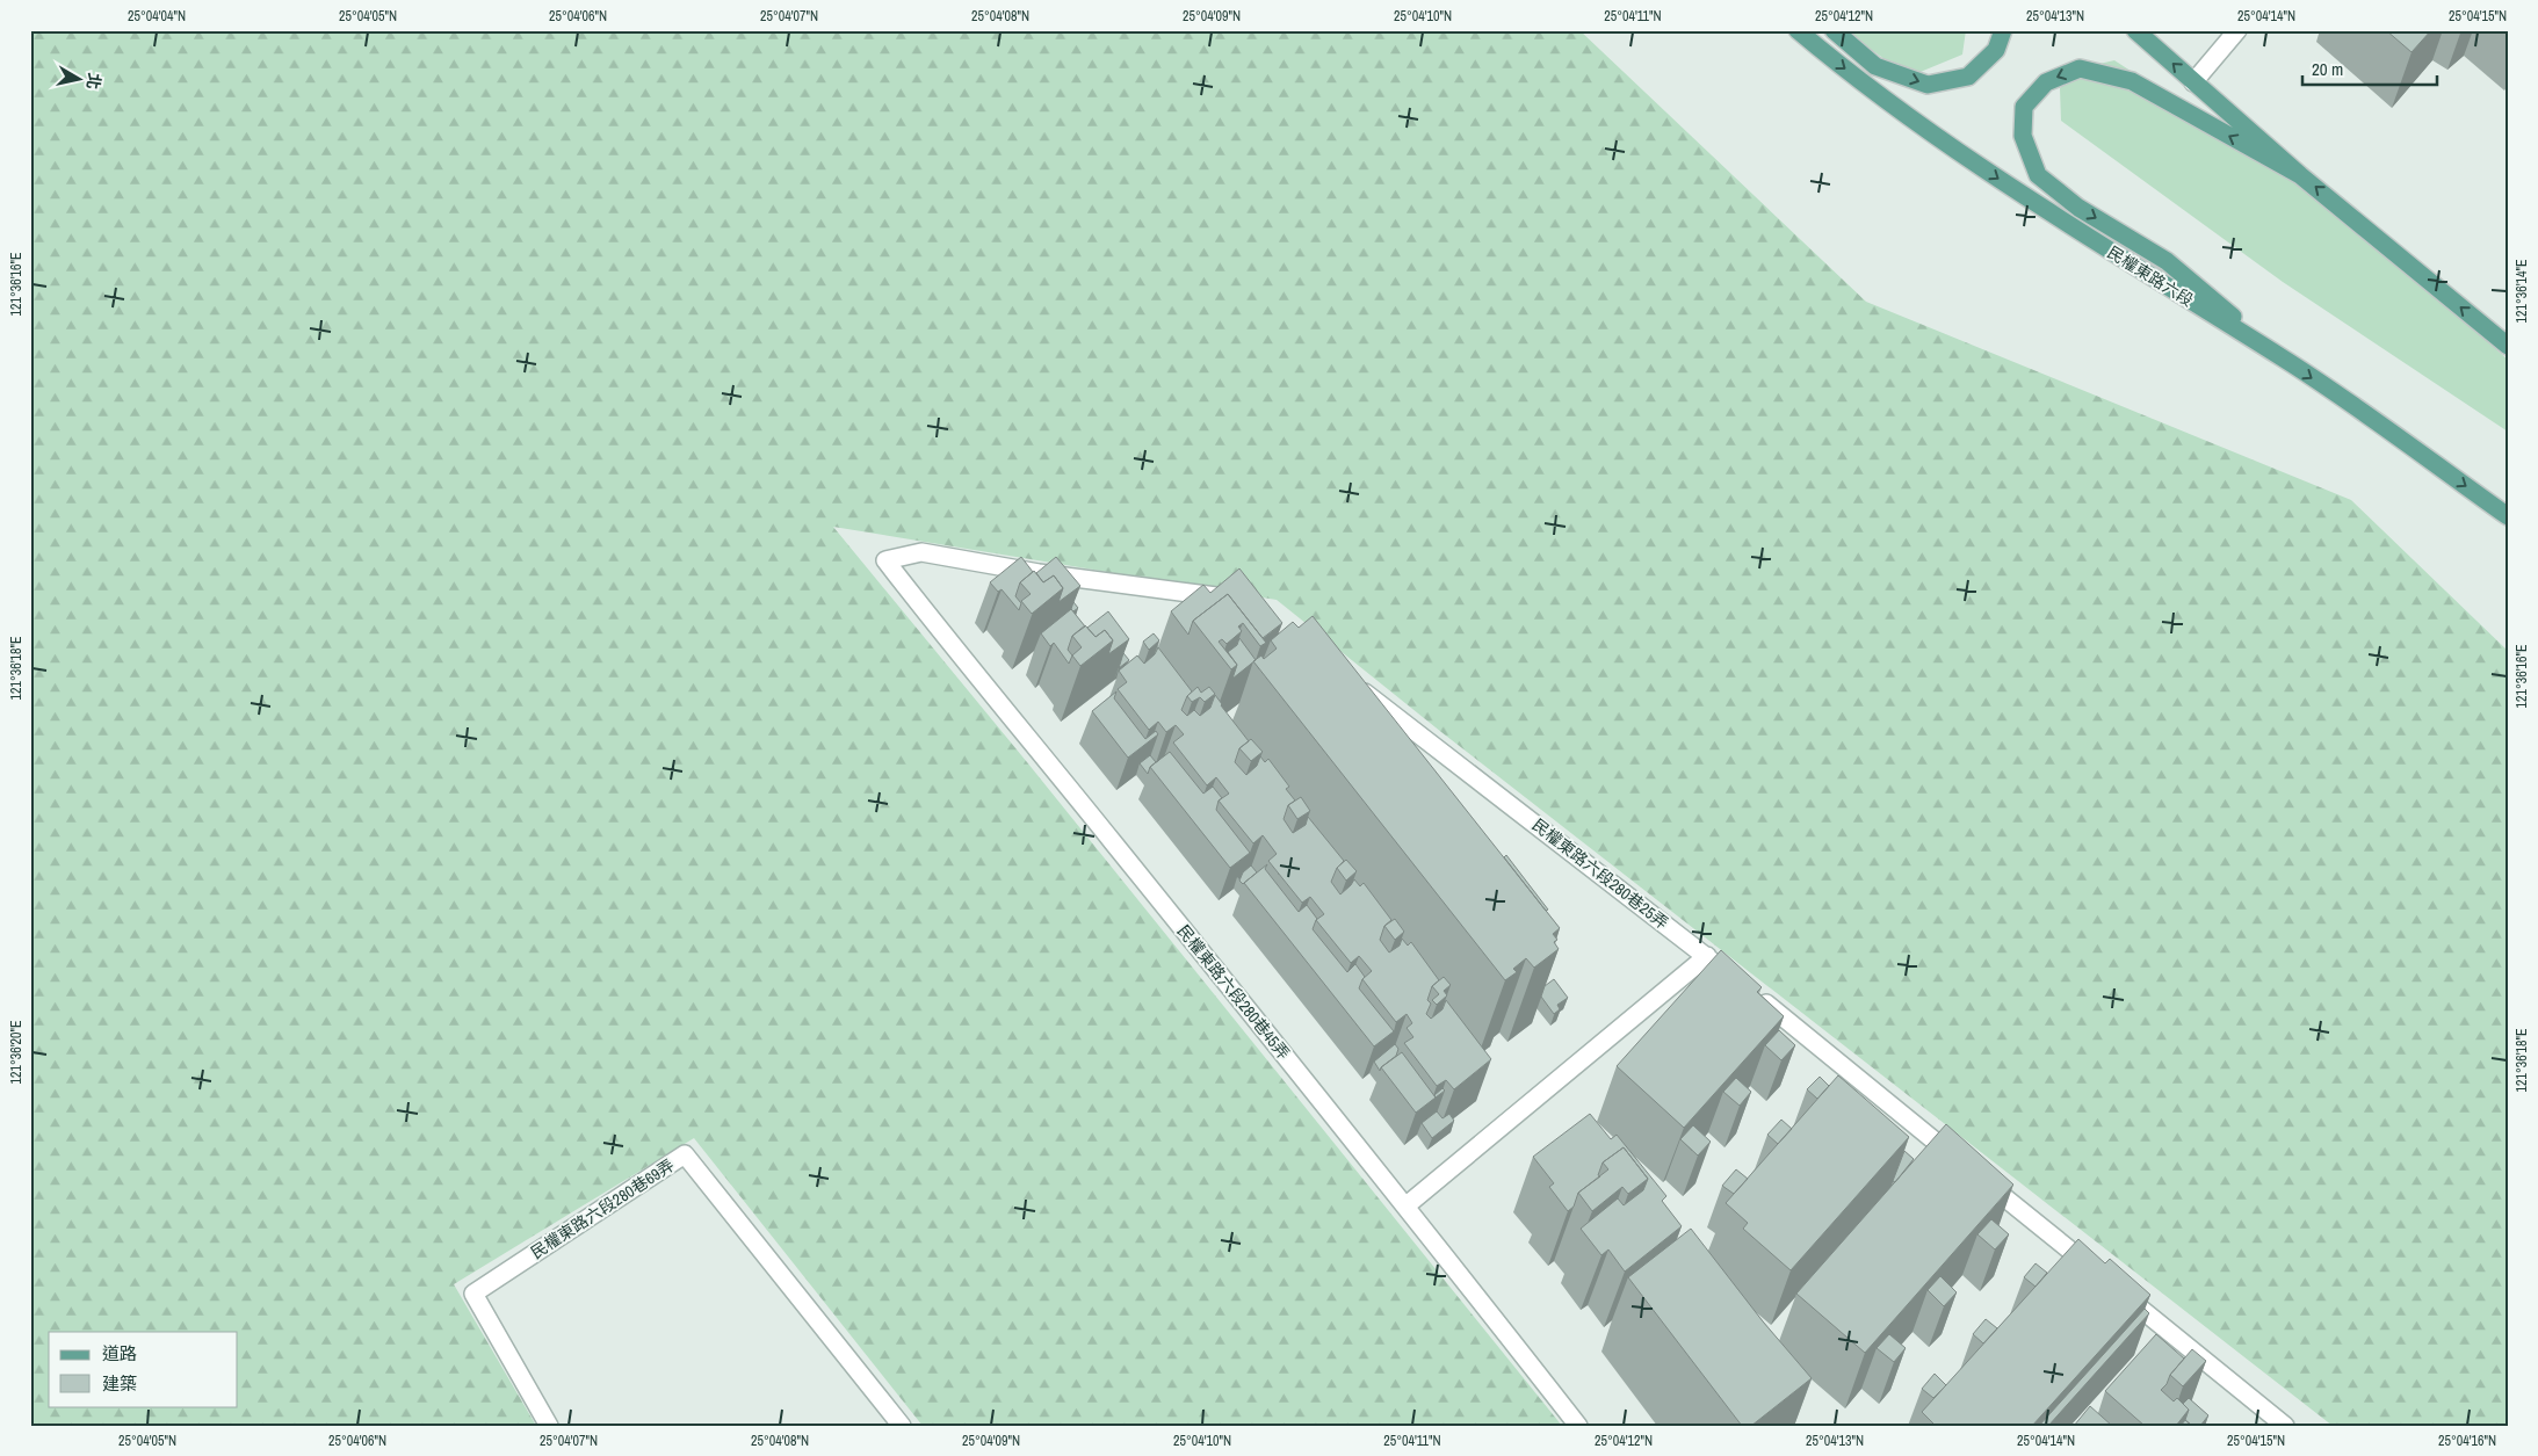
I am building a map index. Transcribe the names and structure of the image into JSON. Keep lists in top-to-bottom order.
{
  "streets": {
    "main road": ["民權東路六段"],
    "street": ["民權東路六段280巷25弄", "民權東路六段280巷45弄", "民權東路六段280巷69弄"]
  },
  "one_way": ["民權東路六段"],
  "legend": ["道路", "建築"],
  "scale_bar": "20 m",
  "north": "right",
  "coordinates": [
    "25°04'04\"N",
    "25°04'05\"N",
    "25°04'06\"N",
    "25°04'07\"N",
    "25°04'08\"N",
    "25°04'09\"N",
    "25°04'10\"N",
    "25°04'11\"N",
    "25°04'12\"N",
    "25°04'13\"N",
    "25°04'14\"N",
    "25°04'15\"N",
    "121°36'16\"E",
    "121°36'14\"E",
    "121°36'18\"E",
    "121°36'20\"E",
    "25°04'16\"N"
  ]
}
